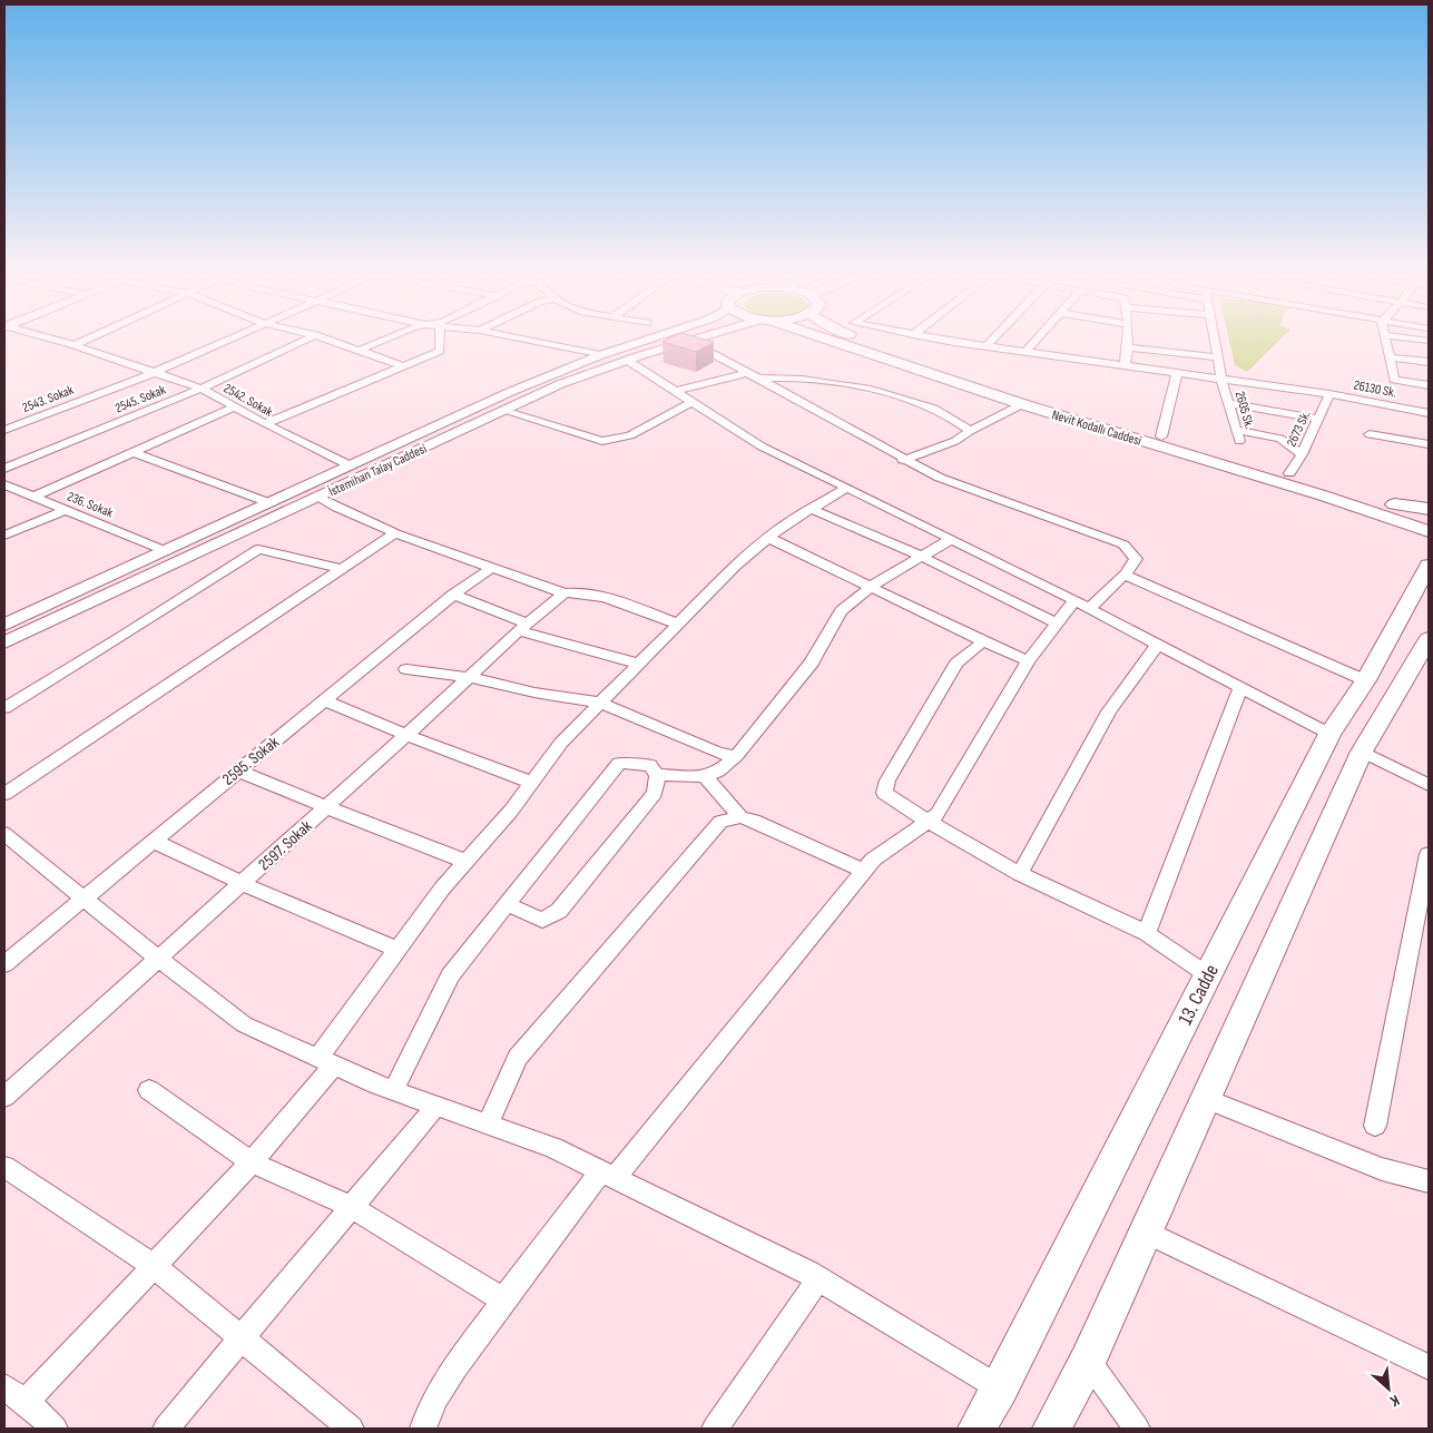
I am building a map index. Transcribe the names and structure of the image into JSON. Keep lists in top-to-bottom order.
{
  "streets": {
    "main road": ["Nevit Kodallı Caddesi", "13. Cadde"],
    "street": [
      "26130 Sk.",
      "2543. Sokak",
      "2545. Sokak",
      "2542. Sokak",
      "2605 Sk.",
      "2673 Sk.",
      "İstemihan Talay Caddesi",
      "236. Sokak",
      "2595. Sokak",
      "2597. Sokak"
    ]
  },
  "crossings": [
    ["26130 Sk.", "2605 Sk."],
    ["26130 Sk.", "2673 Sk."],
    ["2543. Sokak", "2542. Sokak"],
    ["2545. Sokak", "2542. Sokak"],
    ["2542. Sokak", "İstemihan Talay Caddesi"],
    ["İstemihan Talay Caddesi", "236. Sokak"]
  ],
  "north": "bottom right"
}
